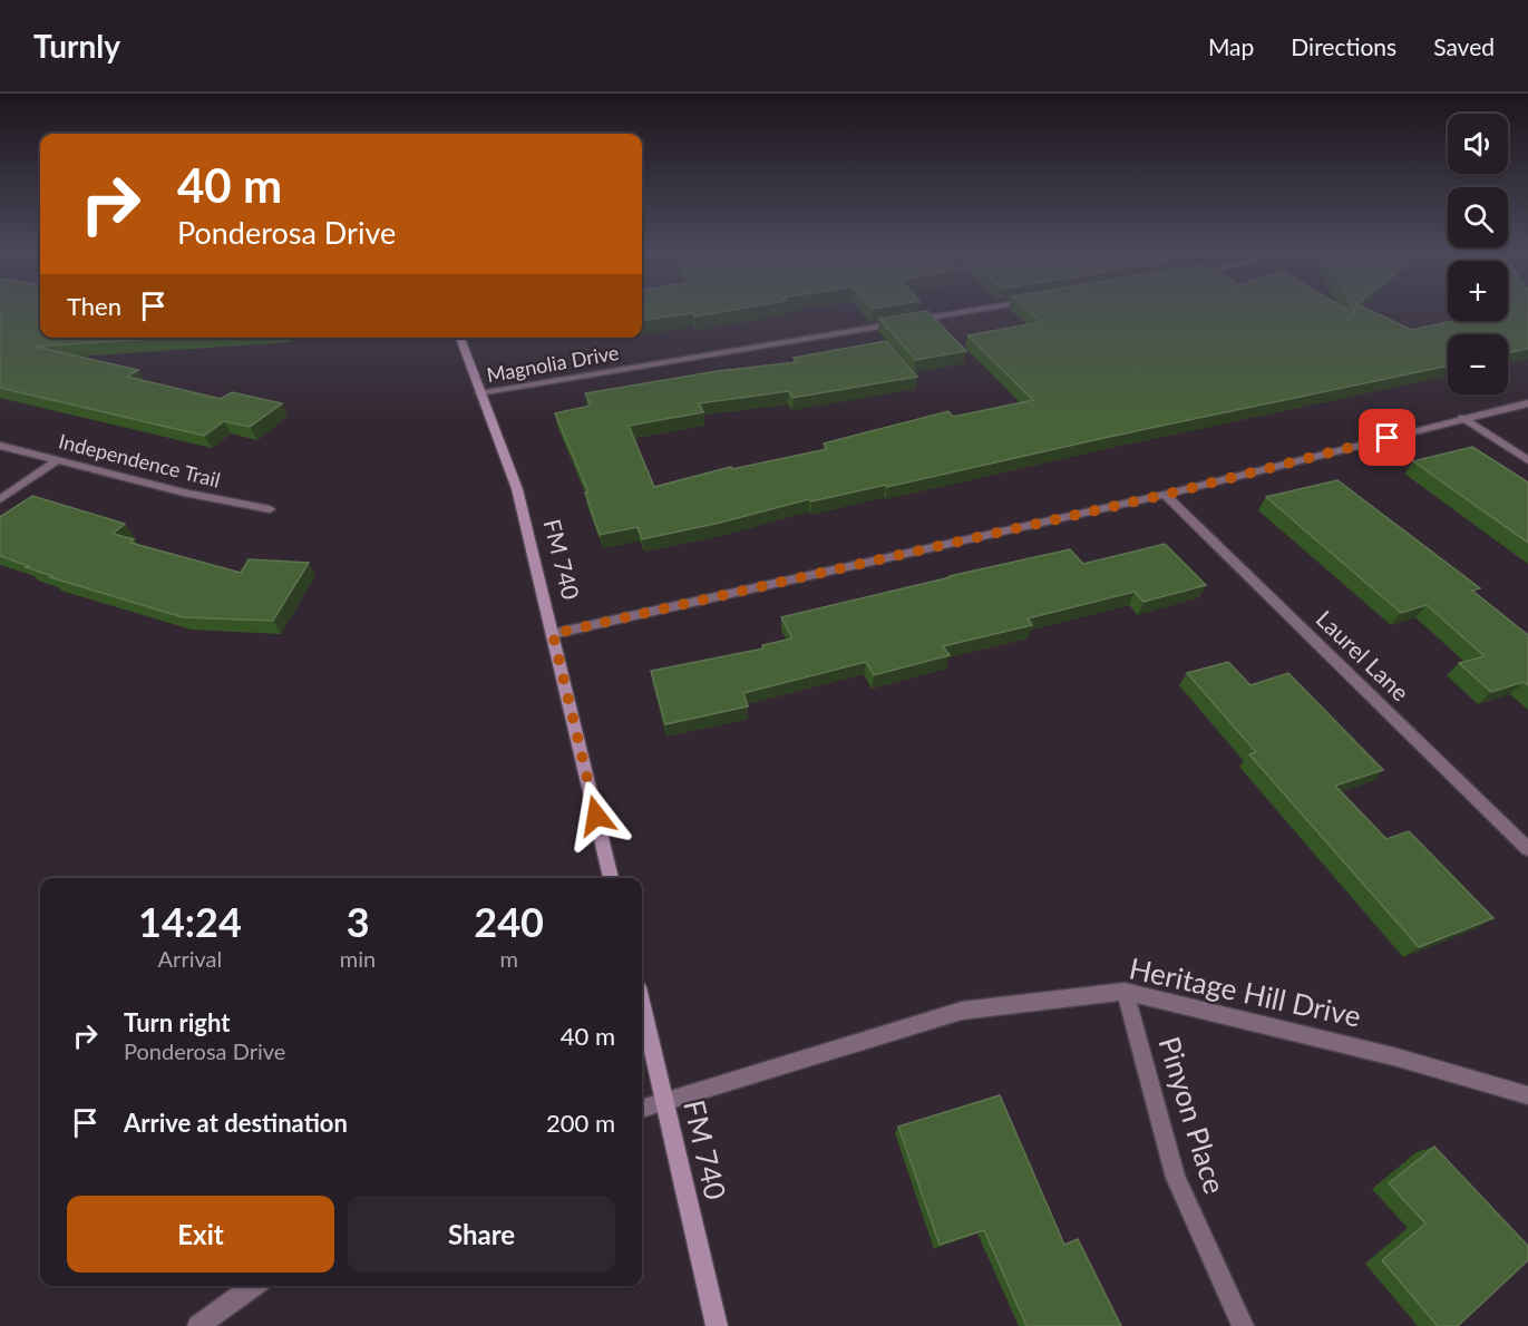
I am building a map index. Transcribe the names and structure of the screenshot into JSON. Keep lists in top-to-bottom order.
{
  "streets": {
    "main road": ["FM 740"],
    "street": [
      "Magnolia Drive",
      "Independence Trail",
      "Laurel Lane",
      "Heritage Hill Drive",
      "Pinyon Place"
    ]
  },
  "crossings": [
    ["Magnolia Drive", "FM 740"],
    ["FM 740", "Heritage Hill Drive"],
    ["Heritage Hill Drive", "Pinyon Place"]
  ],
  "page": {
    "header": "Turnly",
    "nav": ["Map", "Directions", "Saved"],
    "map_buttons": ["+", "−"],
    "turn": ["40 m", "Ponderosa Drive"],
    "then": "Then",
    "eta": [
      "14:24",
      "Arrival",
      "3",
      "min",
      "240",
      "m"
    ],
    "list": [
      {
        "name": "Turn right",
        "note": "Ponderosa Drive",
        "value": "40 m"
      },
      {
        "name": "Arrive at destination",
        "value": "200 m"
      }
    ],
    "buttons": ["Exit", "Share"]
  }
}
